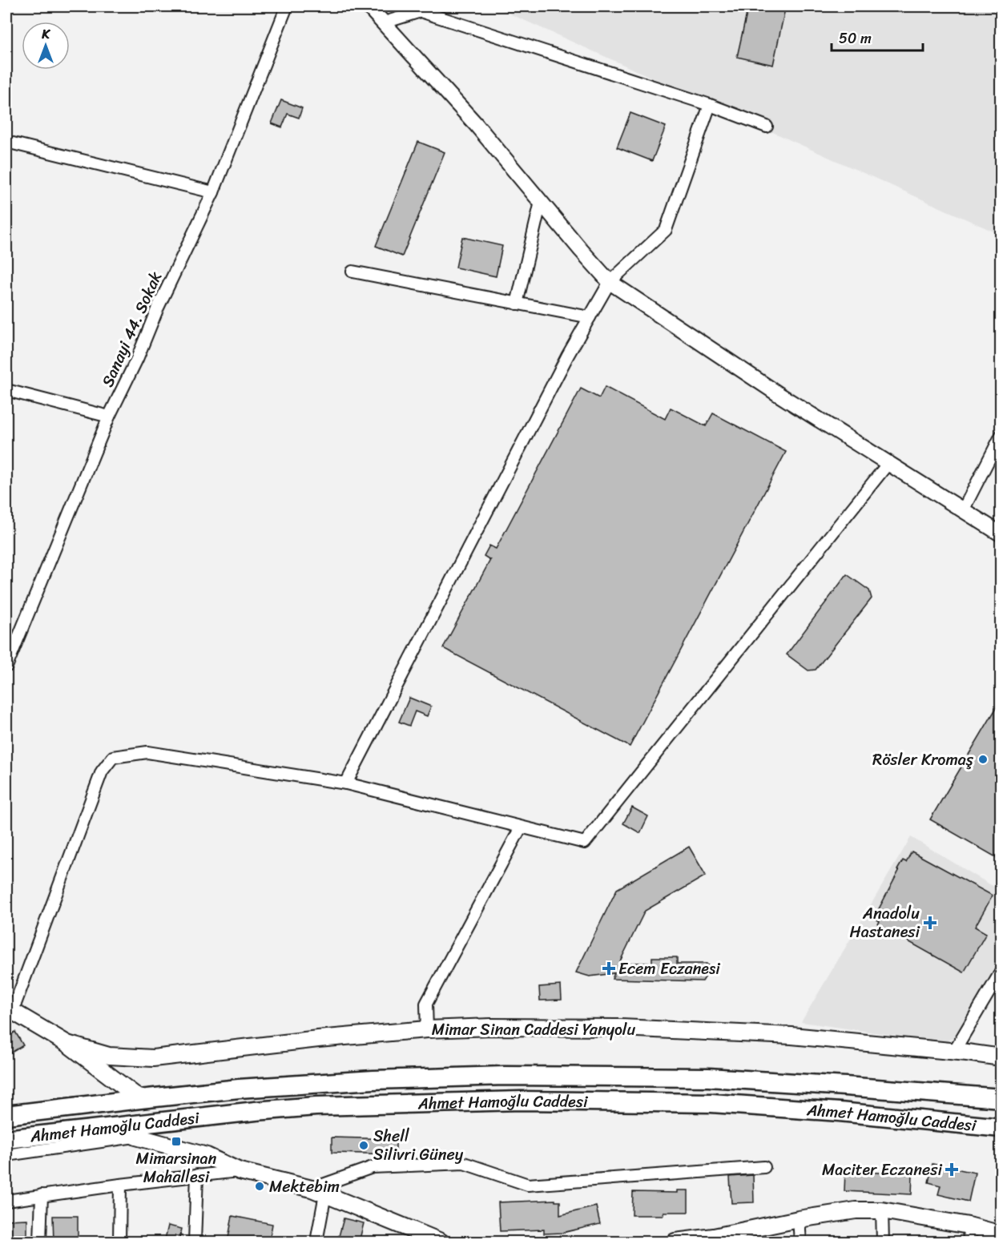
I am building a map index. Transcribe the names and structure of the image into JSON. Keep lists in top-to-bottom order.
{
  "streets": {
    "highway": ["Ahmet Hamoğlu Caddesi"],
    "main road": ["Mimar Sinan Caddesi Yanyolu"],
    "street": ["Sanayi 44. Sokak"]
  },
  "places": {
    "other": ["Rösler Kromaş", "Shell Silivri Güney", "Mektebim"],
    "health": ["Anadolu Hastanesi", "Ecem Eczanesi", "Maciter Eczanesi"],
    "transit": ["Mimarsinan Mahallesi"]
  },
  "scale_bar": "50 m",
  "north": "top"
}
